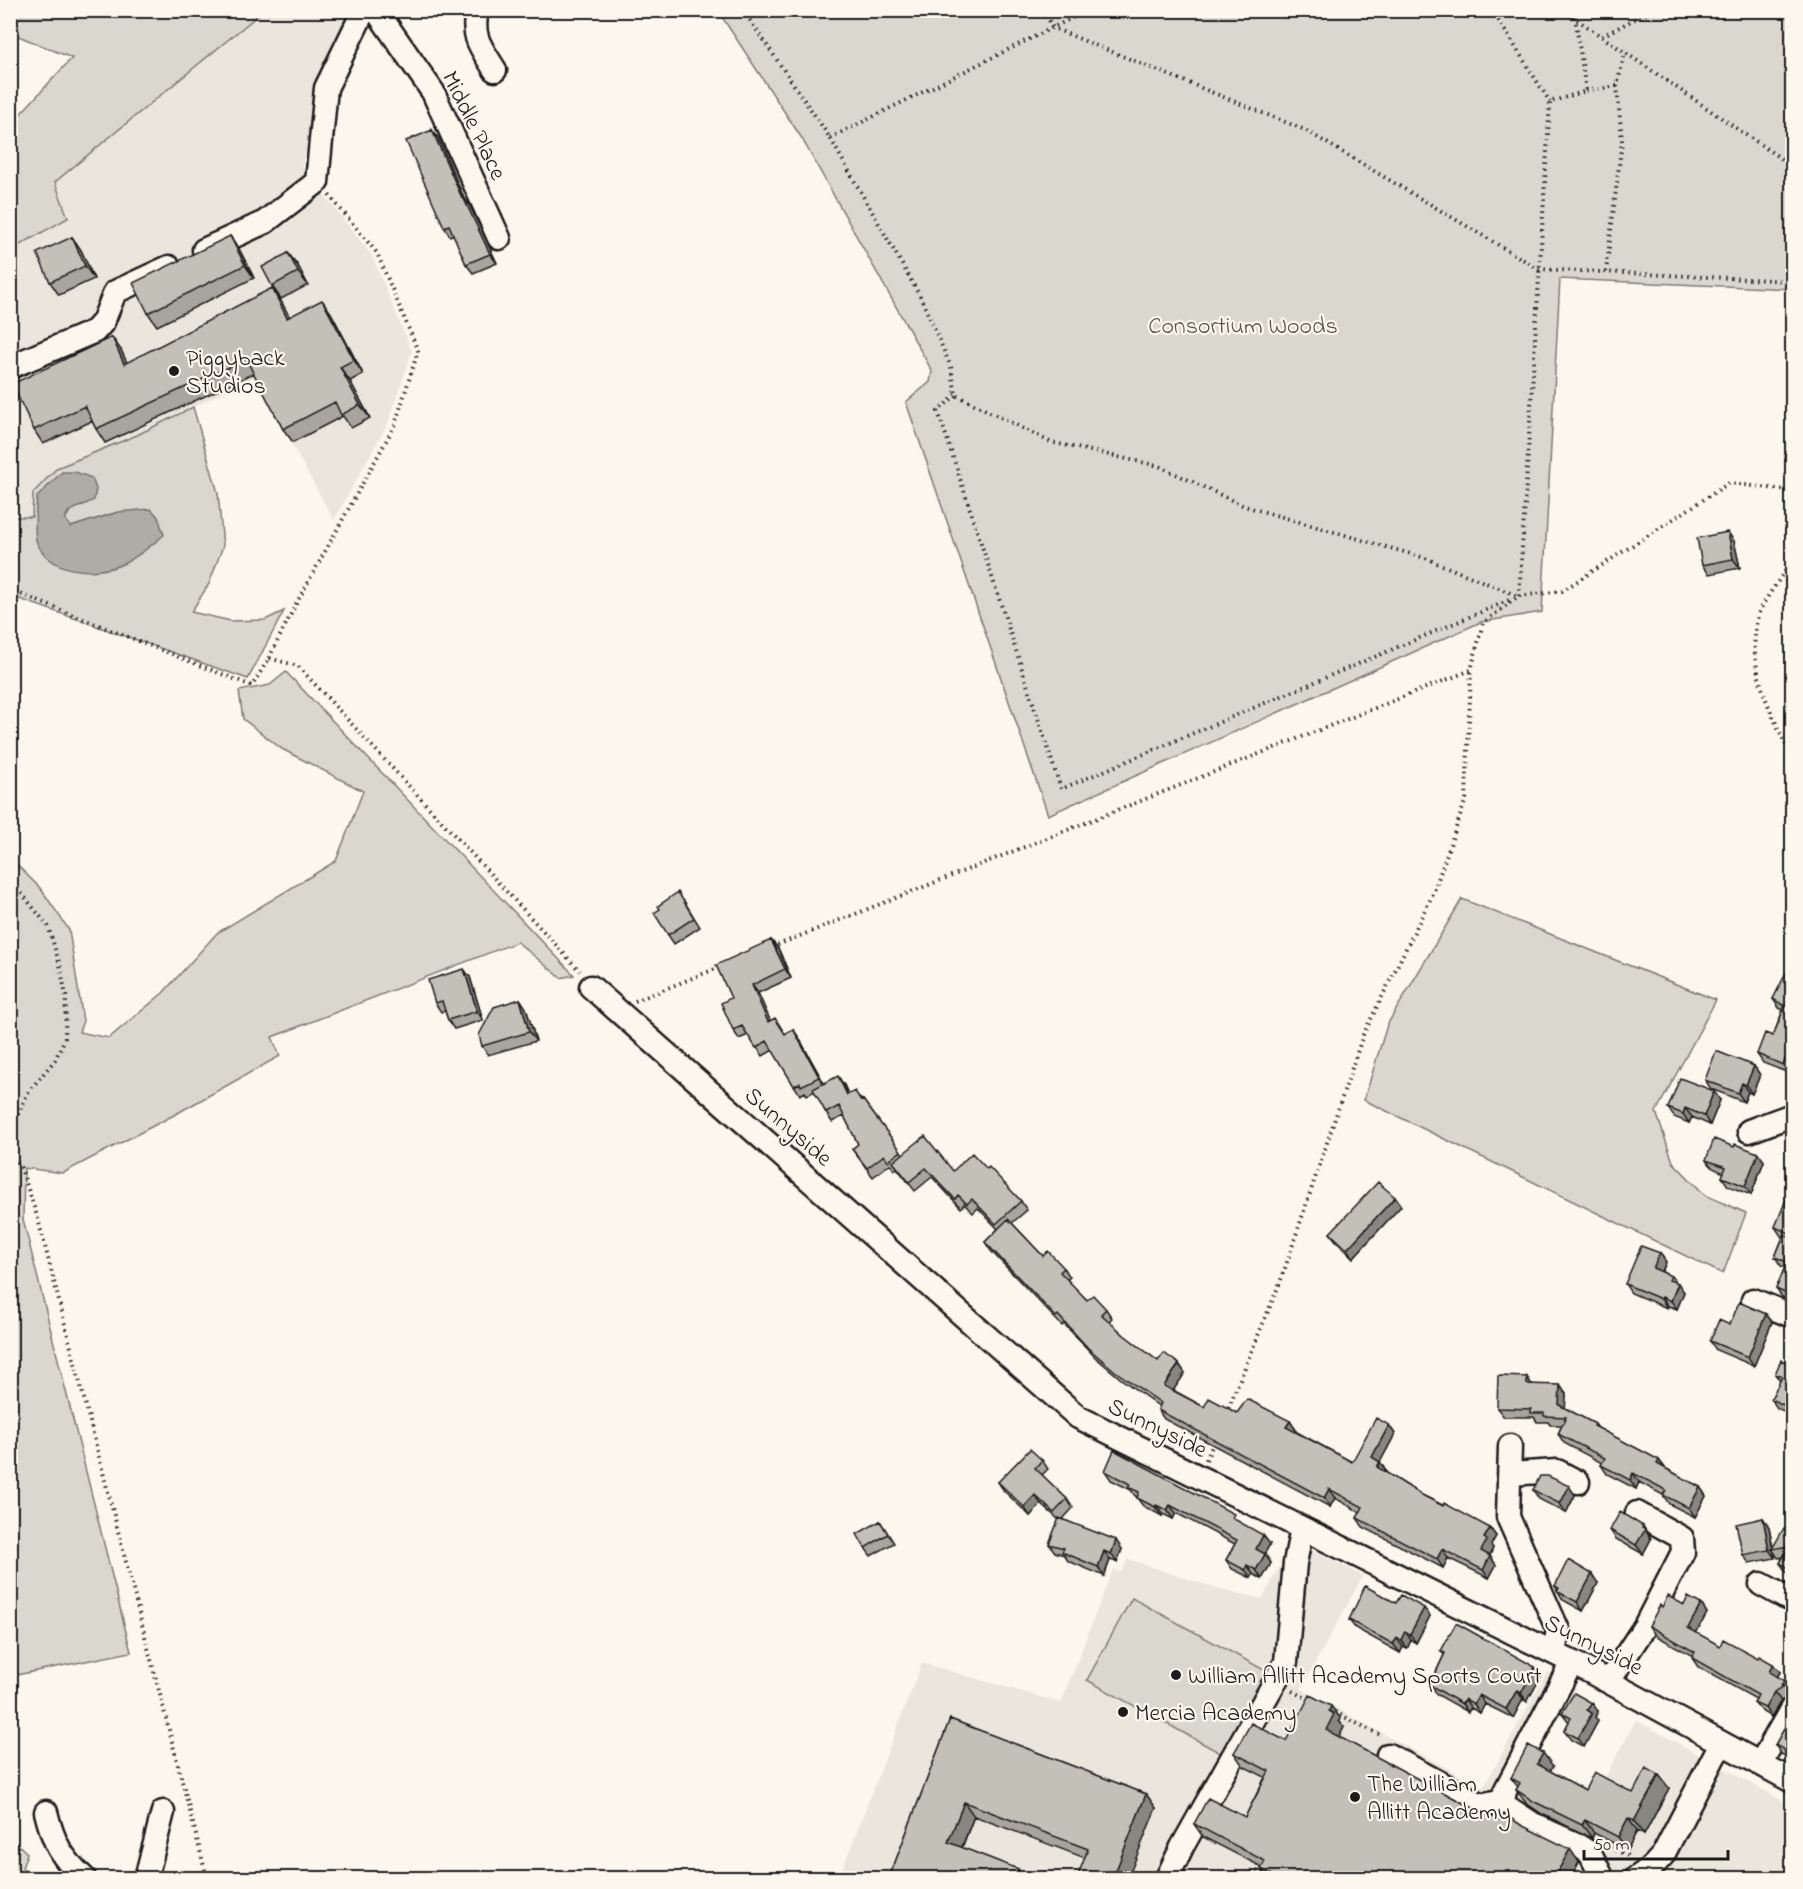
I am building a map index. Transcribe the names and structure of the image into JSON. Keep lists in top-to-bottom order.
{
  "streets": {
    "street": ["Middle Place", "Sunnyside"]
  },
  "parks": ["Consortium Woods"],
  "places": [
    "Piggyback Studios",
    "William Allitt Academy Sports Court",
    "Mercia Academy",
    "The William Allitt Academy"
  ],
  "scale_bar": "50 m"
}
